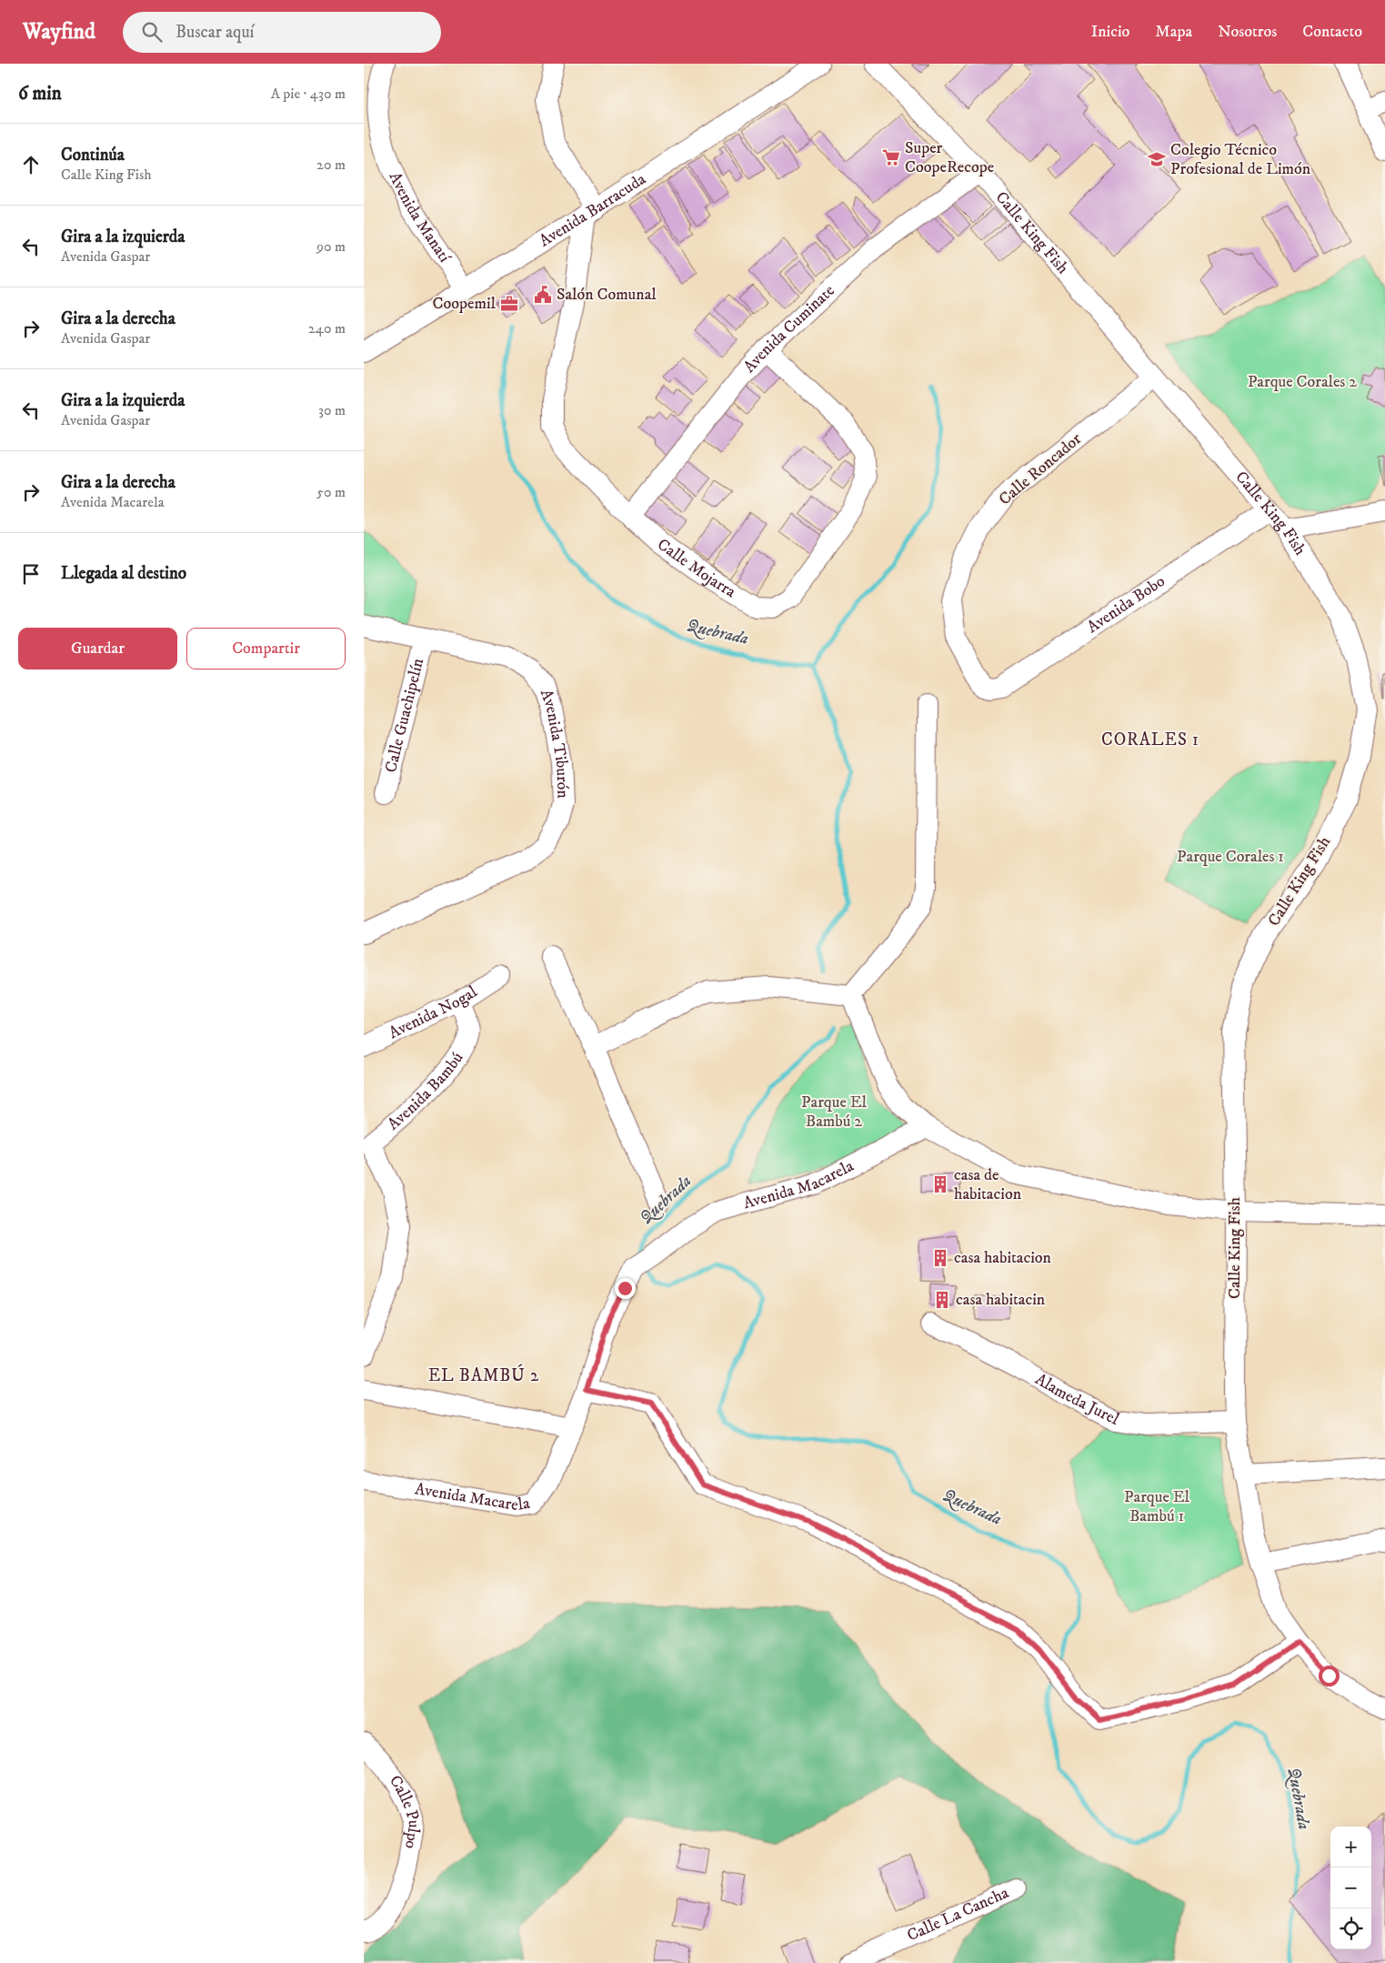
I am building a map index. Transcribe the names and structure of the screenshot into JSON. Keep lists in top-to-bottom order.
{
  "streets": {
    "street": [
      "Avenida Barracuda",
      "Avenida Manatí",
      "Calle King Fish",
      "Avenida Cuminate",
      "Calle Roncador",
      "Calle Mojarra",
      "Avenida Bobo",
      "Calle Guachipelín",
      "Avenida Tiburón",
      "Avenida Nogal",
      "Avenida Bambú",
      "Avenida Macarela",
      "Alameda Jurel",
      "Calle Pulpo",
      "Calle La Cancha"
    ]
  },
  "crossings": [
    ["Avenida Barracuda", "Avenida Manatí"],
    ["Avenida Barracuda", "Calle Mojarra"],
    ["Calle King Fish", "Avenida Cuminate"],
    ["Calle King Fish", "Calle Roncador"],
    ["Calle King Fish", "Avenida Bobo"],
    ["Calle King Fish", "Alameda Jurel"],
    ["Avenida Cuminate", "Calle Mojarra"],
    ["Calle Roncador", "Avenida Bobo"],
    ["Calle Guachipelín", "Avenida Tiburón"],
    ["Avenida Nogal", "Avenida Bambú"]
  ],
  "districts": ["CORALES 1", "EL BAMBÚ 2"],
  "water": ["Quebrada"],
  "parks": [
    "Parque Corales 2",
    "Parque Corales 1",
    "Parque El Bambú 2",
    "Parque El Bambú 1"
  ],
  "places": {
    "supermarket": ["Super CoopeRecope"],
    "school or university": ["Colegio Técnico Profesional de Limón"],
    "public building": ["Salón Comunal"],
    "office": ["Coopemil"],
    "building": ["casa de habitacion", "casa habitacion", "casa habitacin"]
  },
  "page": {
    "header": "Wayfind",
    "search": "Buscar aquí",
    "nav": [
      "Inicio",
      "Mapa",
      "Nosotros",
      "Contacto"
    ],
    "heading": ["6 min", "A pie · 430 m"],
    "list": [
      ["Continúa", "Calle King Fish", "20 m"],
      ["Gira a la izquierda", "Avenida Gaspar", "90 m"],
      ["Gira a la derecha", "Avenida Gaspar", "240 m"],
      ["Gira a la izquierda", "Avenida Gaspar", "30 m"],
      ["Gira a la derecha", "Avenida Macarela", "50 m"],
      "Llegada al destino"
    ],
    "buttons": ["Guardar", "Compartir"],
    "map_buttons": ["+", "−"]
  }
}
